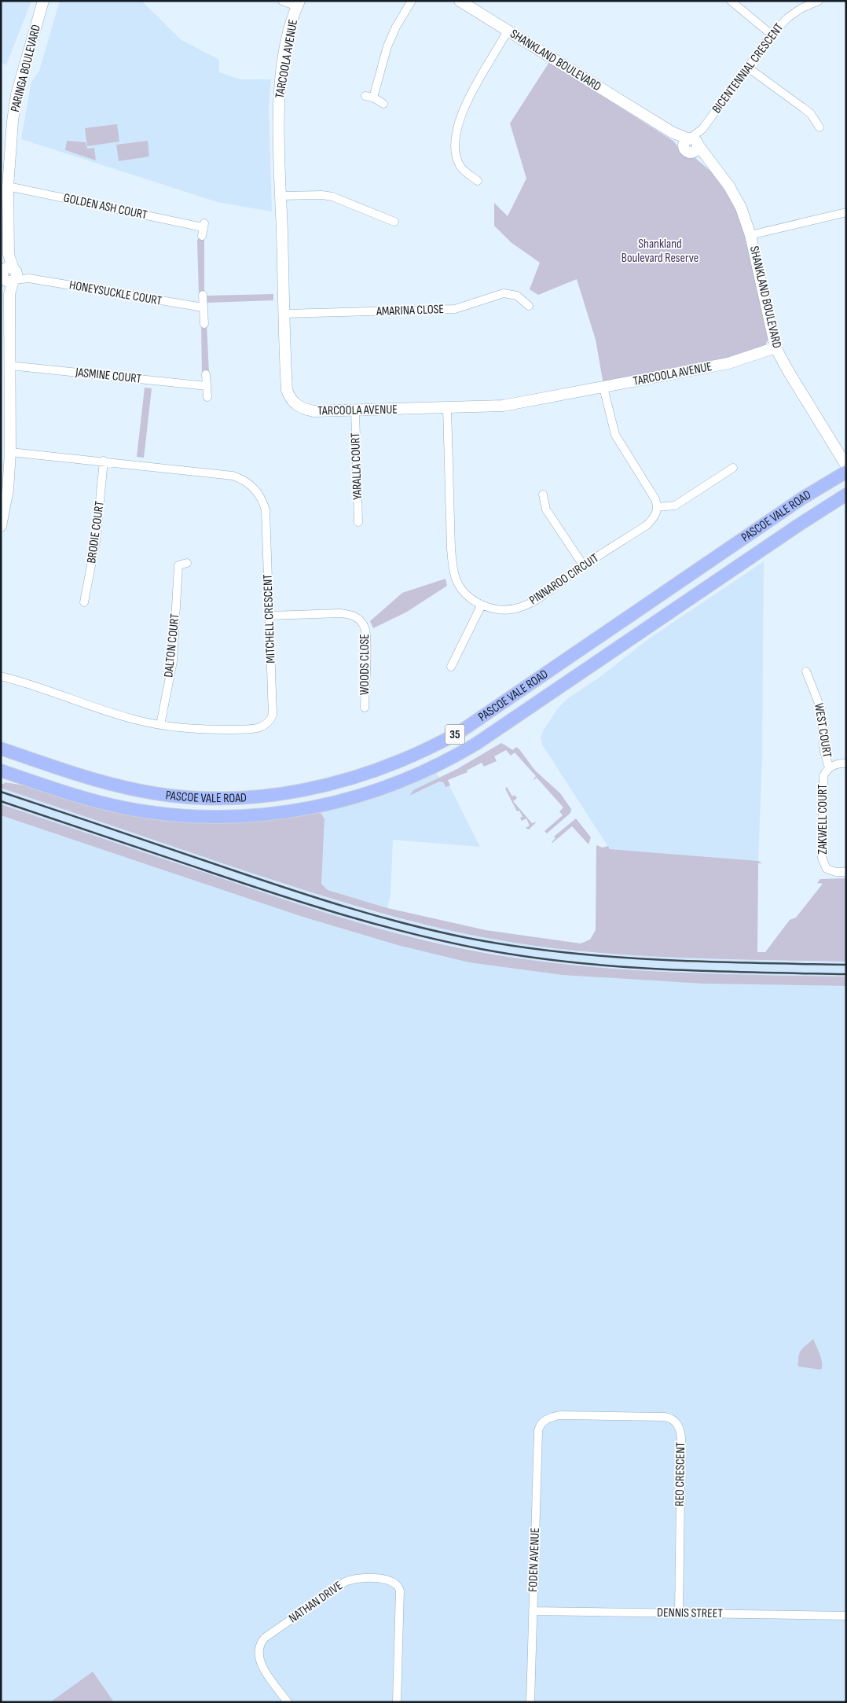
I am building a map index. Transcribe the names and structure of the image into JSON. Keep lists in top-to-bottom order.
{
  "streets": {
    "main road": ["PASCOE VALE ROAD", "35"],
    "street": [
      "TARCOOLA AVENUE",
      "SHANKLAND BOULEVARD",
      "PARINGA BOULEVARD",
      "BICENTENNIAL CRESCENT",
      "GOLDEN ASH COURT",
      "HONEYSUCKLE COURT",
      "AMARINA CLOSE",
      "JASMINE COURT",
      "YARALLA COURT",
      "BRODIE COURT",
      "PINNAROO CIRCUIT",
      "MITCHELL CRESCENT",
      "DALTON COURT",
      "WOODS CLOSE",
      "WEST COURT",
      "ZAKWELL COURT",
      "REO CRESCENT",
      "FODEN AVENUE",
      "NATHAN DRIVE",
      "DENNIS STREET"
    ]
  },
  "crossings": [
    ["TARCOOLA AVENUE", "SHANKLAND BOULEVARD"],
    ["TARCOOLA AVENUE", "AMARINA CLOSE"],
    ["TARCOOLA AVENUE", "YARALLA COURT"],
    ["TARCOOLA AVENUE", "PINNAROO CIRCUIT"],
    ["SHANKLAND BOULEVARD", "BICENTENNIAL CRESCENT"],
    ["PARINGA BOULEVARD", "GOLDEN ASH COURT"],
    ["PARINGA BOULEVARD", "HONEYSUCKLE COURT"],
    ["BRODIE COURT", "MITCHELL CRESCENT"],
    ["MITCHELL CRESCENT", "DALTON COURT"],
    ["MITCHELL CRESCENT", "WOODS CLOSE"],
    ["WEST COURT", "ZAKWELL COURT"],
    ["REO CRESCENT", "FODEN AVENUE"],
    ["REO CRESCENT", "DENNIS STREET"],
    ["FODEN AVENUE", "DENNIS STREET"]
  ],
  "parks": ["Shankland Boulevard Reserve"]
}
